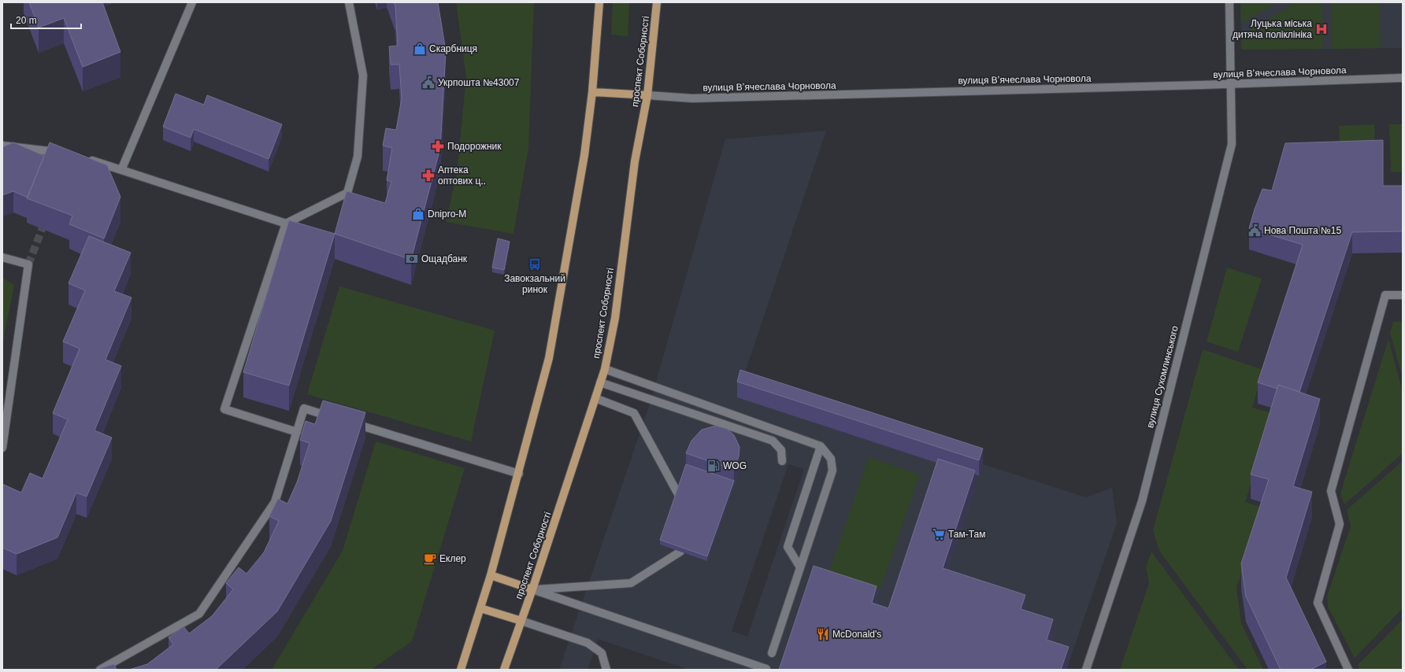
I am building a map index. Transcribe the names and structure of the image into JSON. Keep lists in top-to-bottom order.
{
  "streets": {
    "main road": ["проспект Соборності"],
    "street": ["вулиця Вʼячеслава Чорновола", "вулиця Сухомлинського"]
  },
  "crossings": [
    ["проспект Соборності", "вулиця Вʼячеслава Чорновола"],
    ["вулиця Вʼячеслава Чорновола", "вулиця Сухомлинського"]
  ],
  "places": {
    "hospital": ["Луцька міська дитяча поліклініка"],
    "shop": ["Скарбниця", "Dnipro-M"],
    "public building": ["Укрпошта №43007", "Нова Пошта №15"],
    "pharmacy": ["Подорожник", "Аптека оптових ц‥"],
    "bank": ["Ощадбанк"],
    "bus stop": ["Завокзальний ринок"],
    "fuel station": ["WOG"],
    "supermarket": ["Там-Там"],
    "cafe": ["Еклер"],
    "restaurant": ["McDonald's"]
  },
  "scale_bar": "20 m"
}
